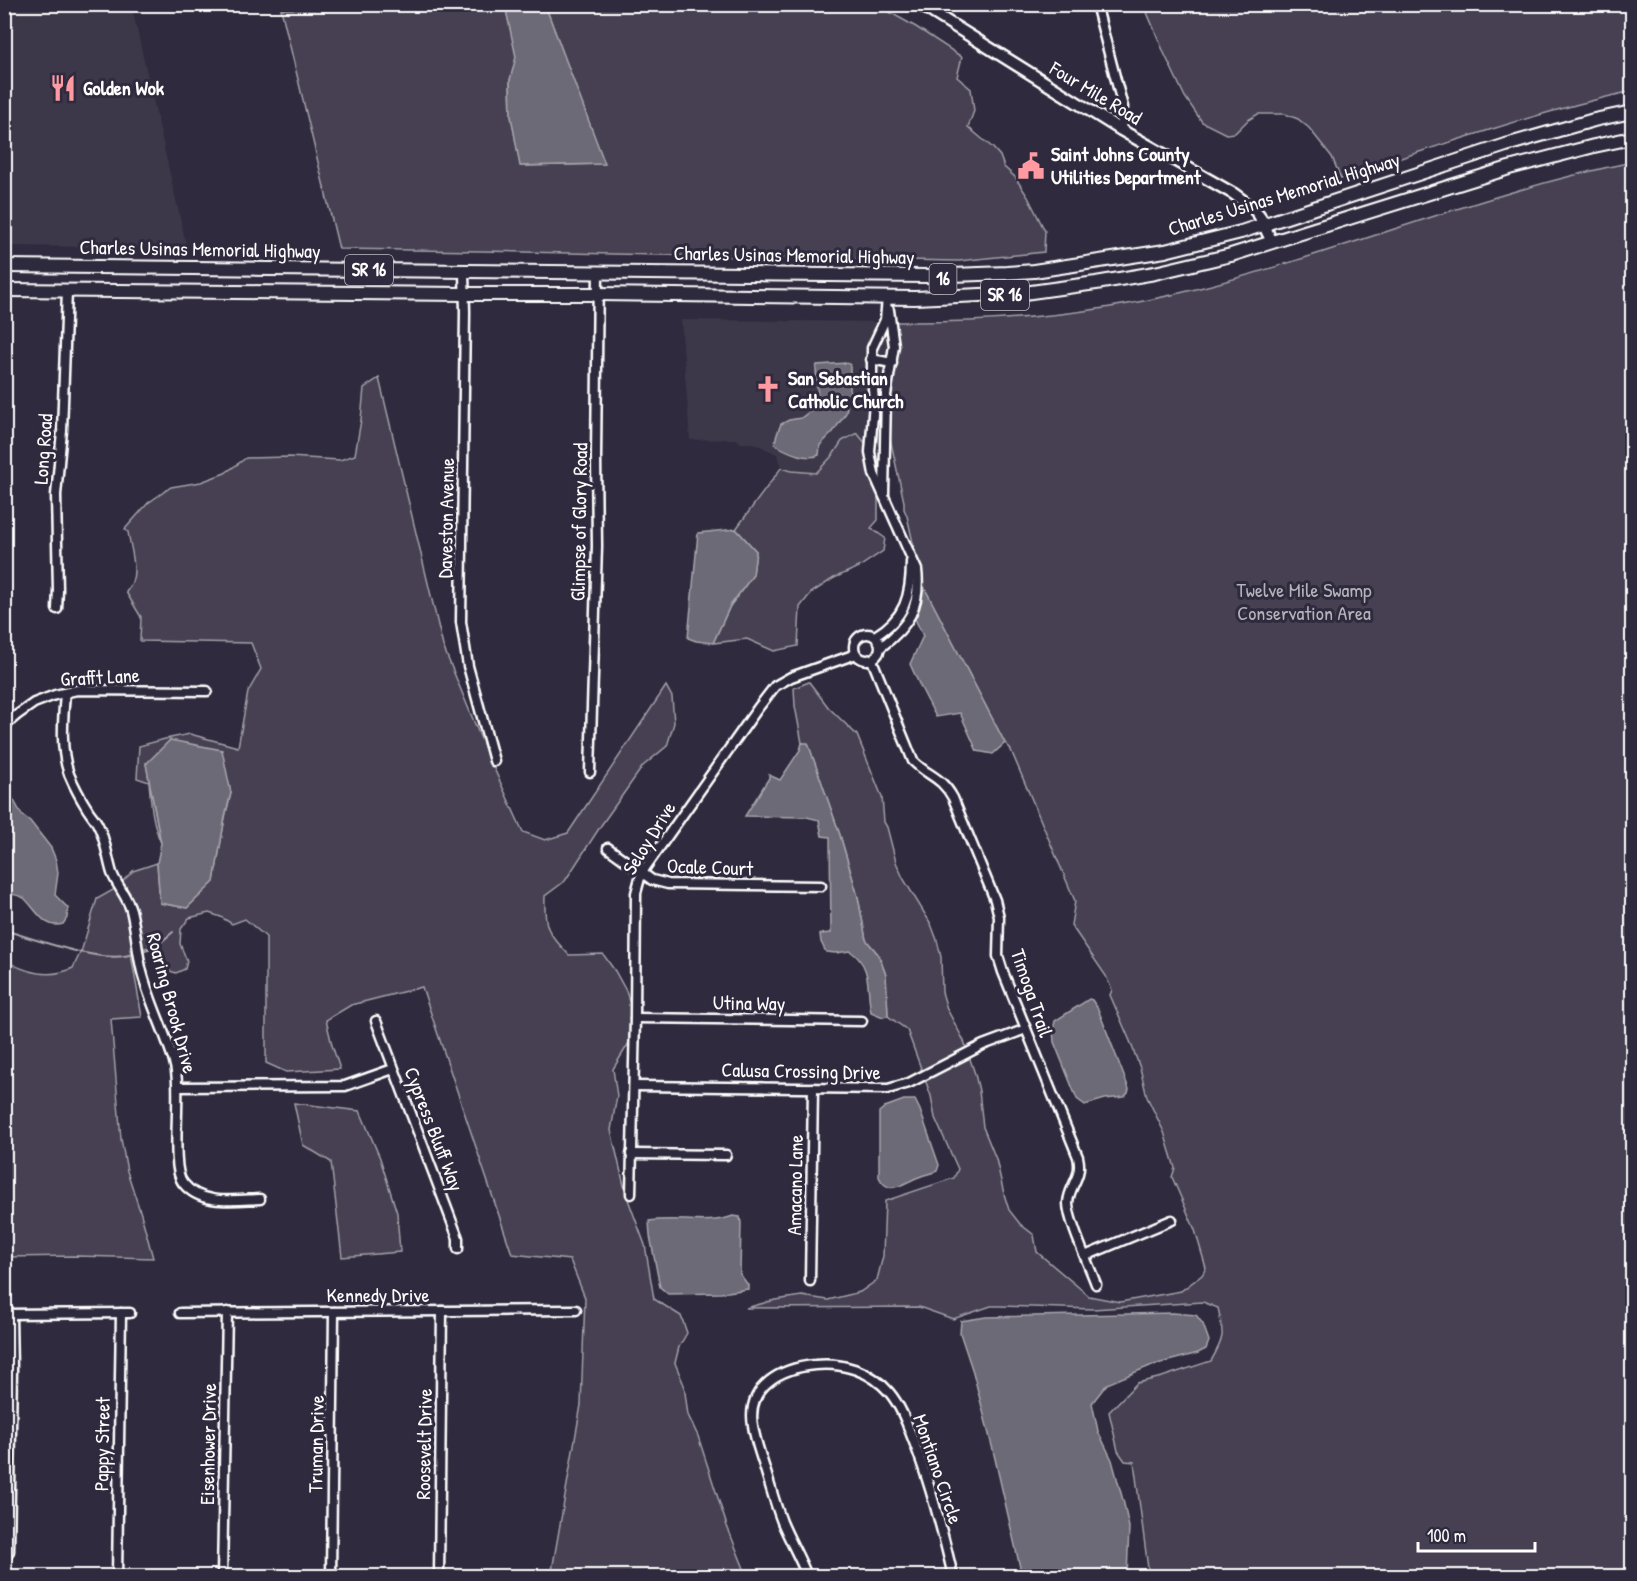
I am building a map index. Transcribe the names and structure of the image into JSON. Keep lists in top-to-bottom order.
{
  "streets": {
    "highway": ["Charles Usinas Memorial Highway", "SR 16", "16"],
    "main road": ["Four Mile Road"],
    "street": [
      "Long Road",
      "Daveston Avenue",
      "Glimpse of Glory Road",
      "Grafft Lane",
      "Seloy Drive",
      "Ocale Court",
      "Timoga Trail",
      "Roaring Brook Drive",
      "Utina Way",
      "Calusa Crossing Drive",
      "Cypress Bluff Way",
      "Amacano Lane",
      "Kennedy Drive",
      "Pappy Street",
      "Eisenhower Drive",
      "Truman Drive",
      "Roosevelt Drive",
      "Montiano Circle"
    ]
  },
  "crossings": [
    ["Four Mile Road", "Charles Usinas Memorial Highway"],
    ["Charles Usinas Memorial Highway", "16"],
    ["Charles Usinas Memorial Highway", "Long Road"],
    ["Charles Usinas Memorial Highway", "Daveston Avenue"],
    ["Charles Usinas Memorial Highway", "Glimpse of Glory Road"],
    ["Grafft Lane", "Roaring Brook Drive"],
    ["Seloy Drive", "Ocale Court"],
    ["Seloy Drive", "Timoga Trail"],
    ["Seloy Drive", "Utina Way"],
    ["Seloy Drive", "Calusa Crossing Drive"],
    ["Timoga Trail", "Calusa Crossing Drive"],
    ["Calusa Crossing Drive", "Amacano Lane"],
    ["Kennedy Drive", "Eisenhower Drive"],
    ["Kennedy Drive", "Truman Drive"],
    ["Kennedy Drive", "Roosevelt Drive"]
  ],
  "parks": ["Twelve Mile Swamp Conservation Area"],
  "places": {
    "restaurant": ["Golden Wok"],
    "public building": ["Saint Johns County Utilities Department"],
    "church": ["San Sebastian Catholic Church"]
  },
  "scale_bar": "100 m"
}
